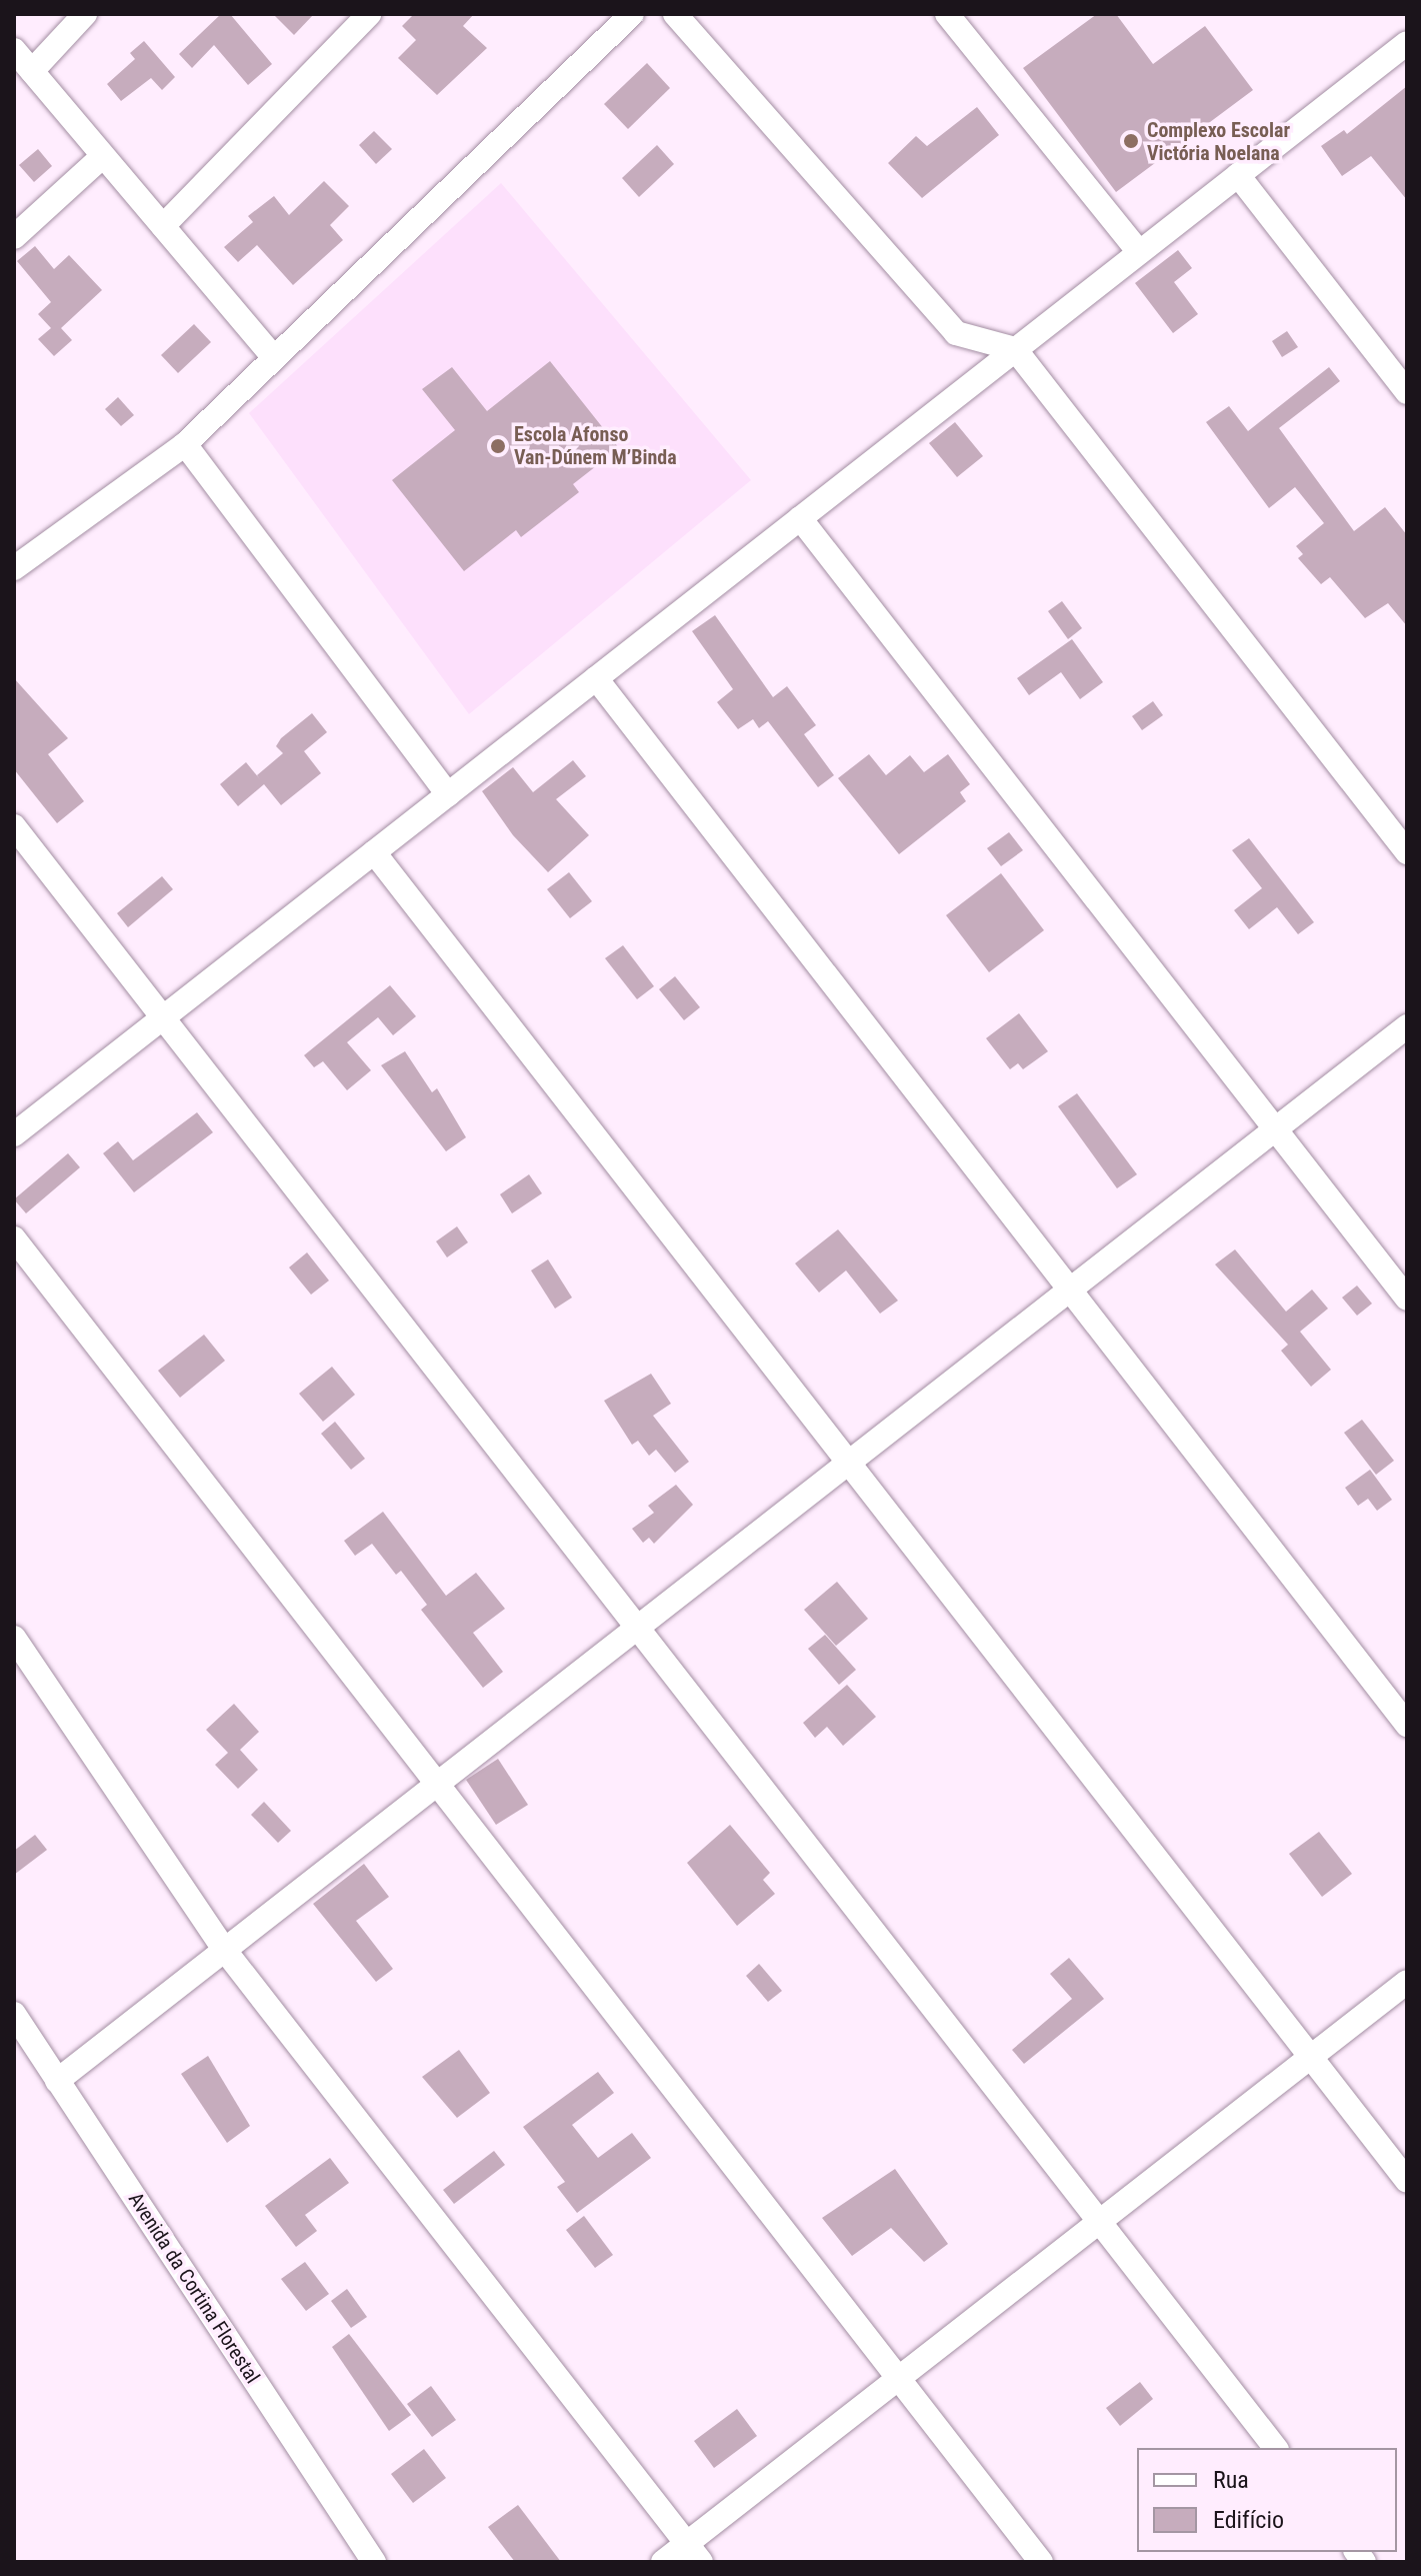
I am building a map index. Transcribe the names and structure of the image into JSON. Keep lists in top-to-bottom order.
{
  "streets": {
    "street": ["Avenida da Cortina Florestal"]
  },
  "places": ["Complexo Escolar Victória Noelana", "Escola Afonso Van-Dúnem M’Binda"],
  "legend": ["Rua", "Edifício"]
}
